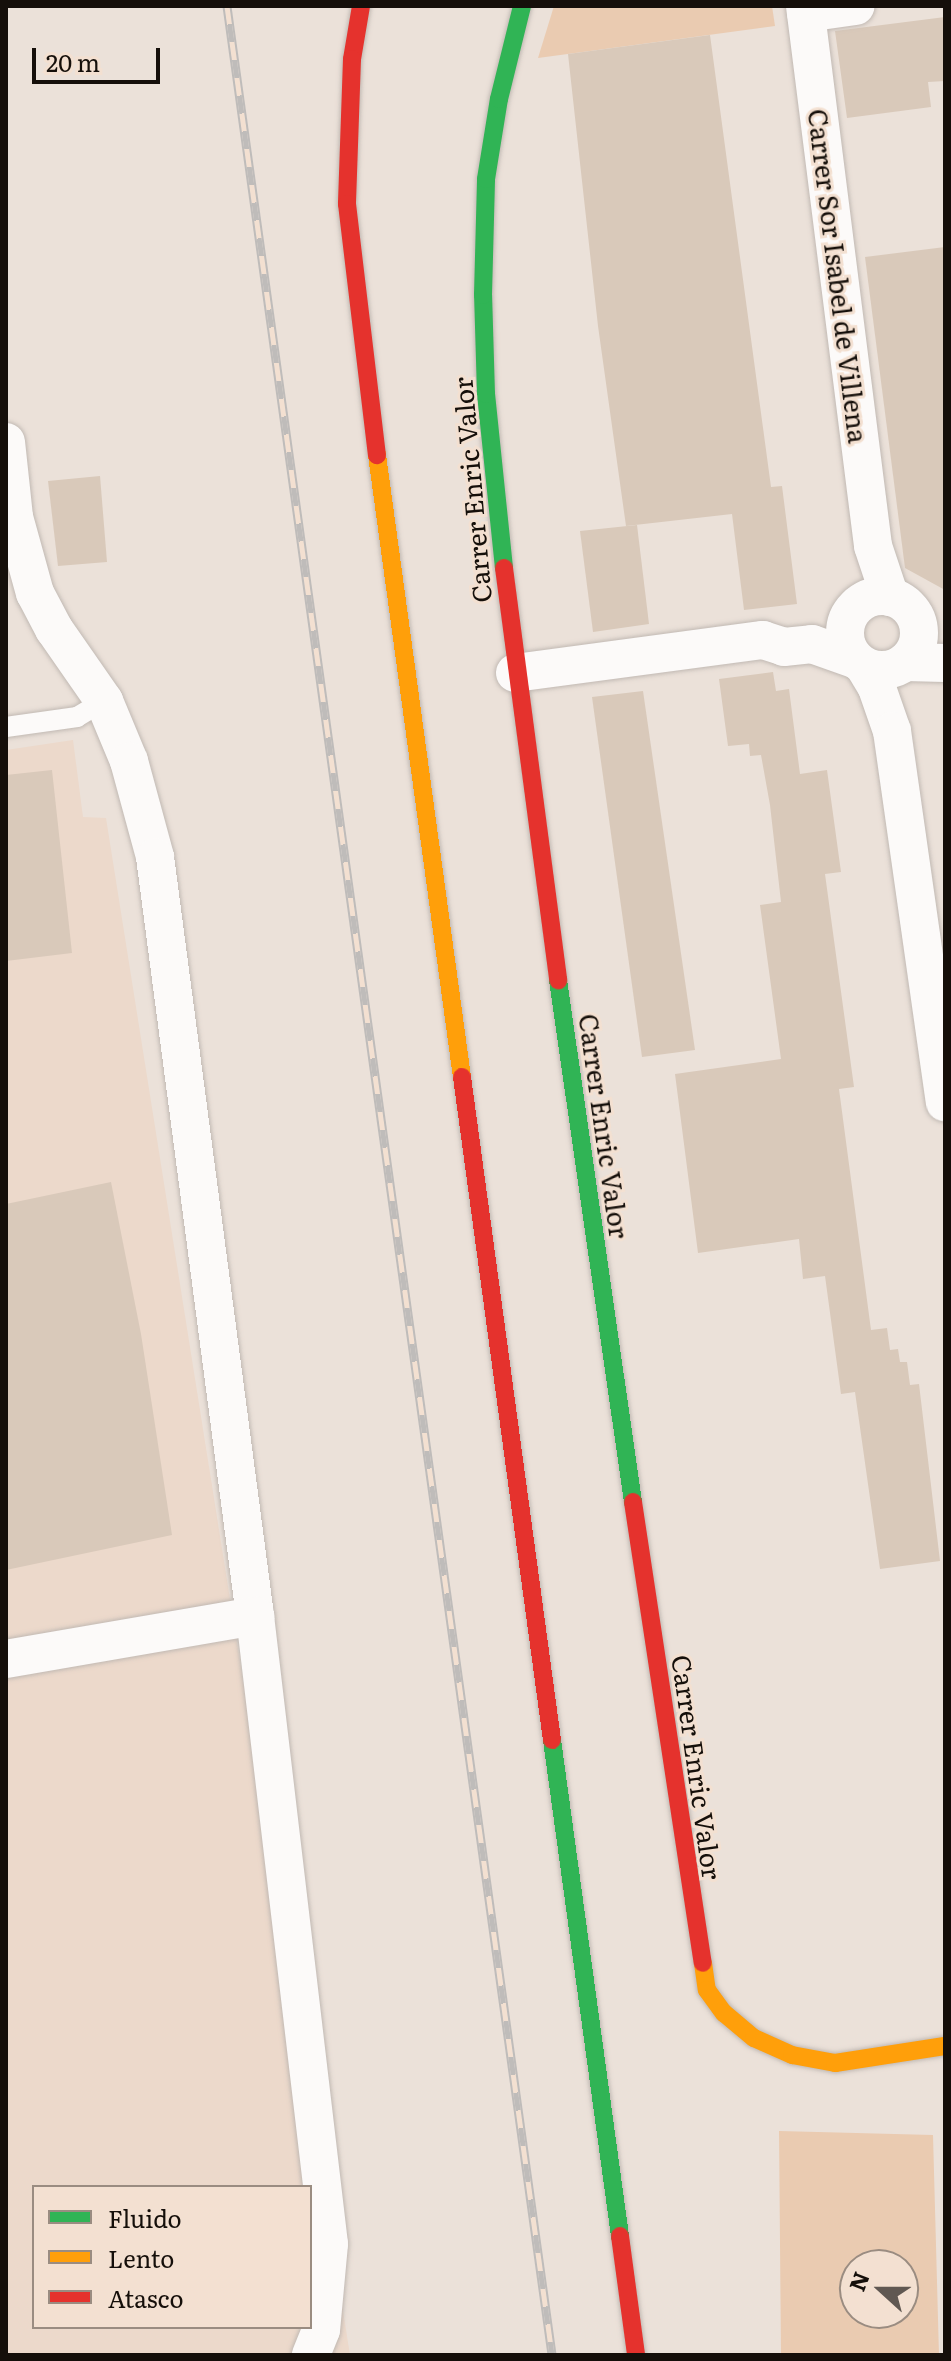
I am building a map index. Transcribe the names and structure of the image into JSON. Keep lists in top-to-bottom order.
{
  "streets": {
    "main road": ["Carrer Enric Valor"],
    "street": ["Carrer Sor Isabel de Villena"]
  },
  "legend": ["Fluido", "Lento", "Atasco"],
  "scale_bar": "20 m",
  "north": "left"
}
